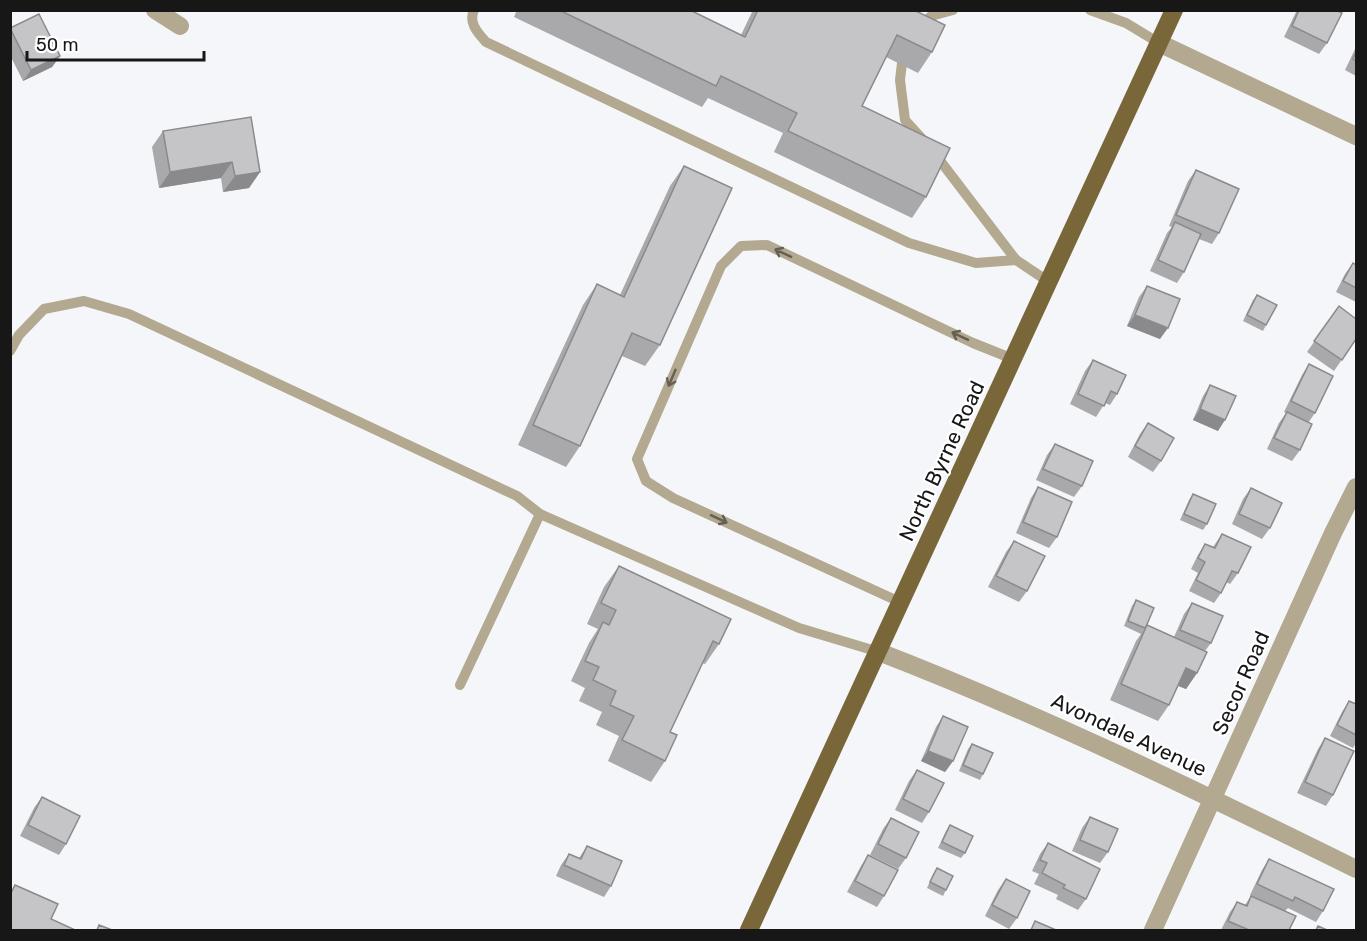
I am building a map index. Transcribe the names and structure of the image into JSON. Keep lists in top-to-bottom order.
{
  "streets": {
    "main road": ["North Byrne Road"],
    "street": ["Secor Road", "Avondale Avenue"]
  },
  "crossings": [
    ["North Byrne Road", "Avondale Avenue"],
    ["Secor Road", "Avondale Avenue"]
  ],
  "scale_bar": "50 m"
}
